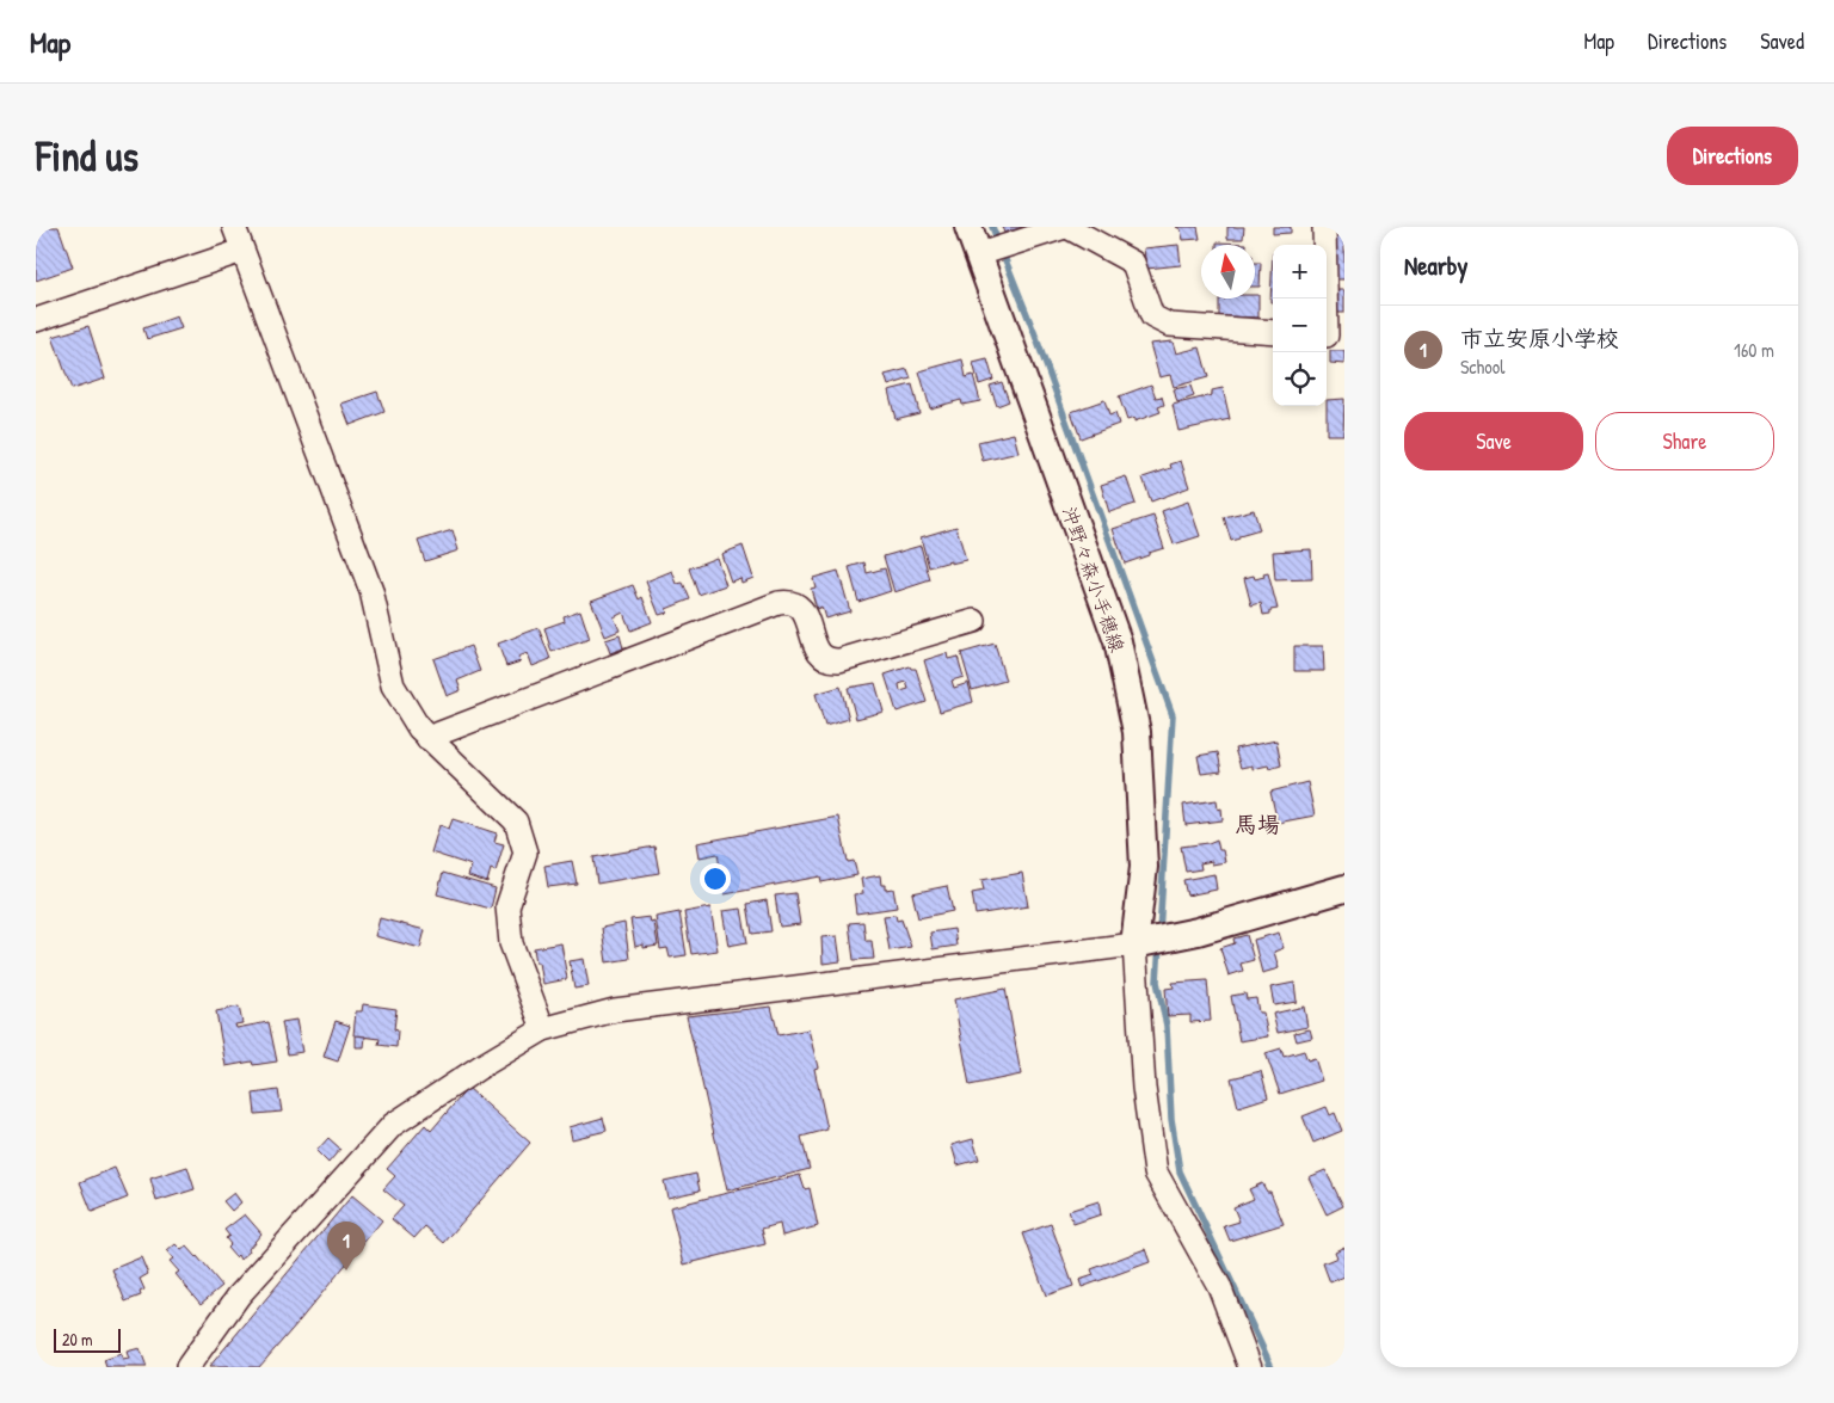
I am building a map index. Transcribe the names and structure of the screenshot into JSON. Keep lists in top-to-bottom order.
{
  "streets": {
    "main road": ["沖野々森小手穂線"]
  },
  "districts": ["馬場"],
  "scale_bar": "20 m",
  "north": "top",
  "page": {
    "header": "Map",
    "nav": ["Map", "Directions", "Saved"],
    "buttons": [
      "Directions",
      ["Save", "Share"]
    ],
    "title": "Find us",
    "heading": "Nearby",
    "map_buttons": ["+", "−"],
    "list": [
      {
        "mark": "1",
        "name": "市立安原小学校",
        "note": "School",
        "value": "160 m"
      }
    ],
    "pins": "1",
    "scale": "20 m"
  }
}
